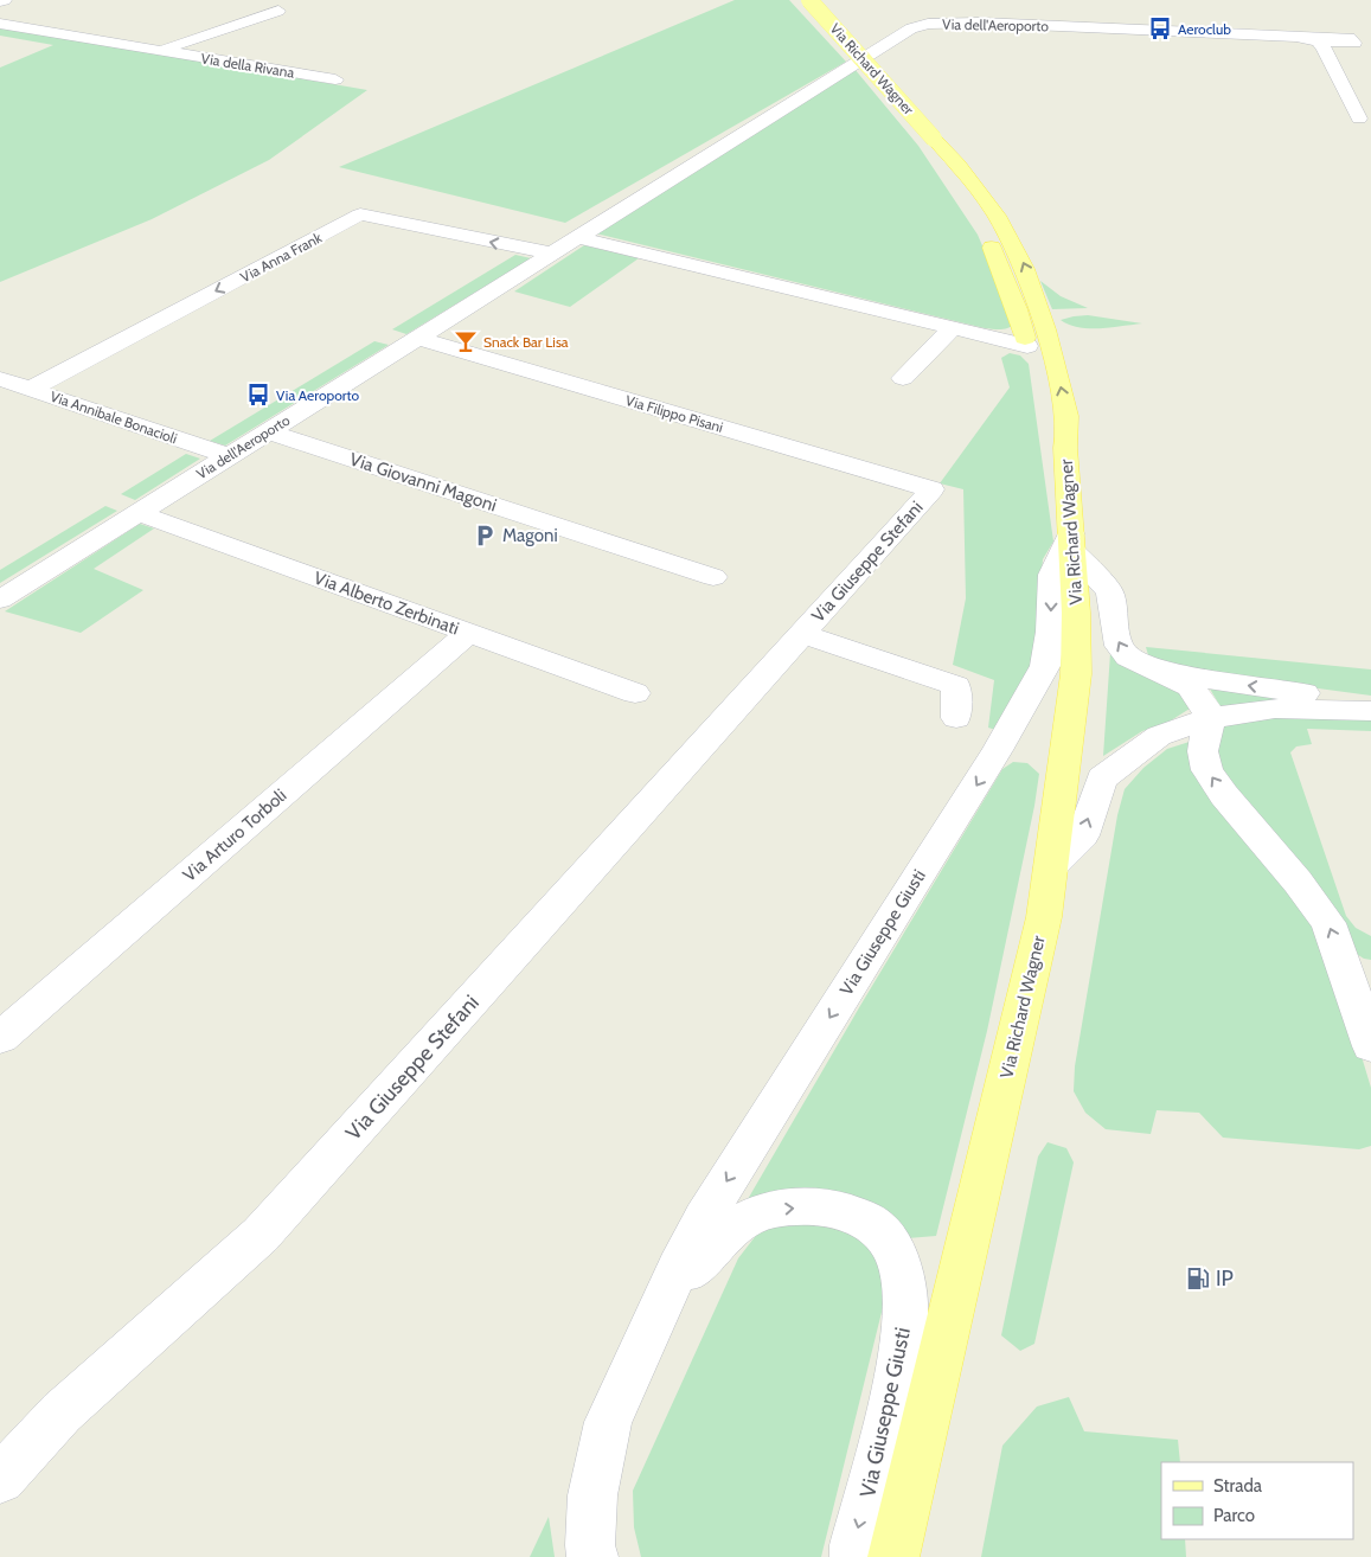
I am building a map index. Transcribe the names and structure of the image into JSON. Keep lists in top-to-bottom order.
{
  "streets": {
    "main road": ["Via Richard Wagner"],
    "street": [
      "Via dell'Aeroporto",
      "Via della Rivana",
      "Via Anna Frank",
      "Via Filippo Pisani",
      "Via Annibale Bonacioli",
      "Via Giovanni Magoni",
      "Via Giuseppe Stefani",
      "Via Alberto Zerbinati",
      "Via Arturo Torboli",
      "Via Giuseppe Giusti"
    ]
  },
  "crossings": [
    ["Via dell'Aeroporto", "Via Anna Frank"],
    ["Via dell'Aeroporto", "Via Filippo Pisani"],
    ["Via dell'Aeroporto", "Via Annibale Bonacioli"],
    ["Via dell'Aeroporto", "Via Giovanni Magoni"],
    ["Via dell'Aeroporto", "Via Alberto Zerbinati"],
    ["Via Richard Wagner", "Via Giuseppe Giusti"],
    ["Via Anna Frank", "Via Annibale Bonacioli"],
    ["Via Filippo Pisani", "Via Giuseppe Stefani"],
    ["Via Alberto Zerbinati", "Via Arturo Torboli"]
  ],
  "one_way": ["Via Anna Frank"],
  "places": {
    "bus stop": ["Aeroclub", "Via Aeroporto"],
    "bar": ["Snack Bar Lisa"],
    "parking": ["Magoni"],
    "fuel station": ["IP"]
  },
  "legend": ["Strada", "Parco"]
}
